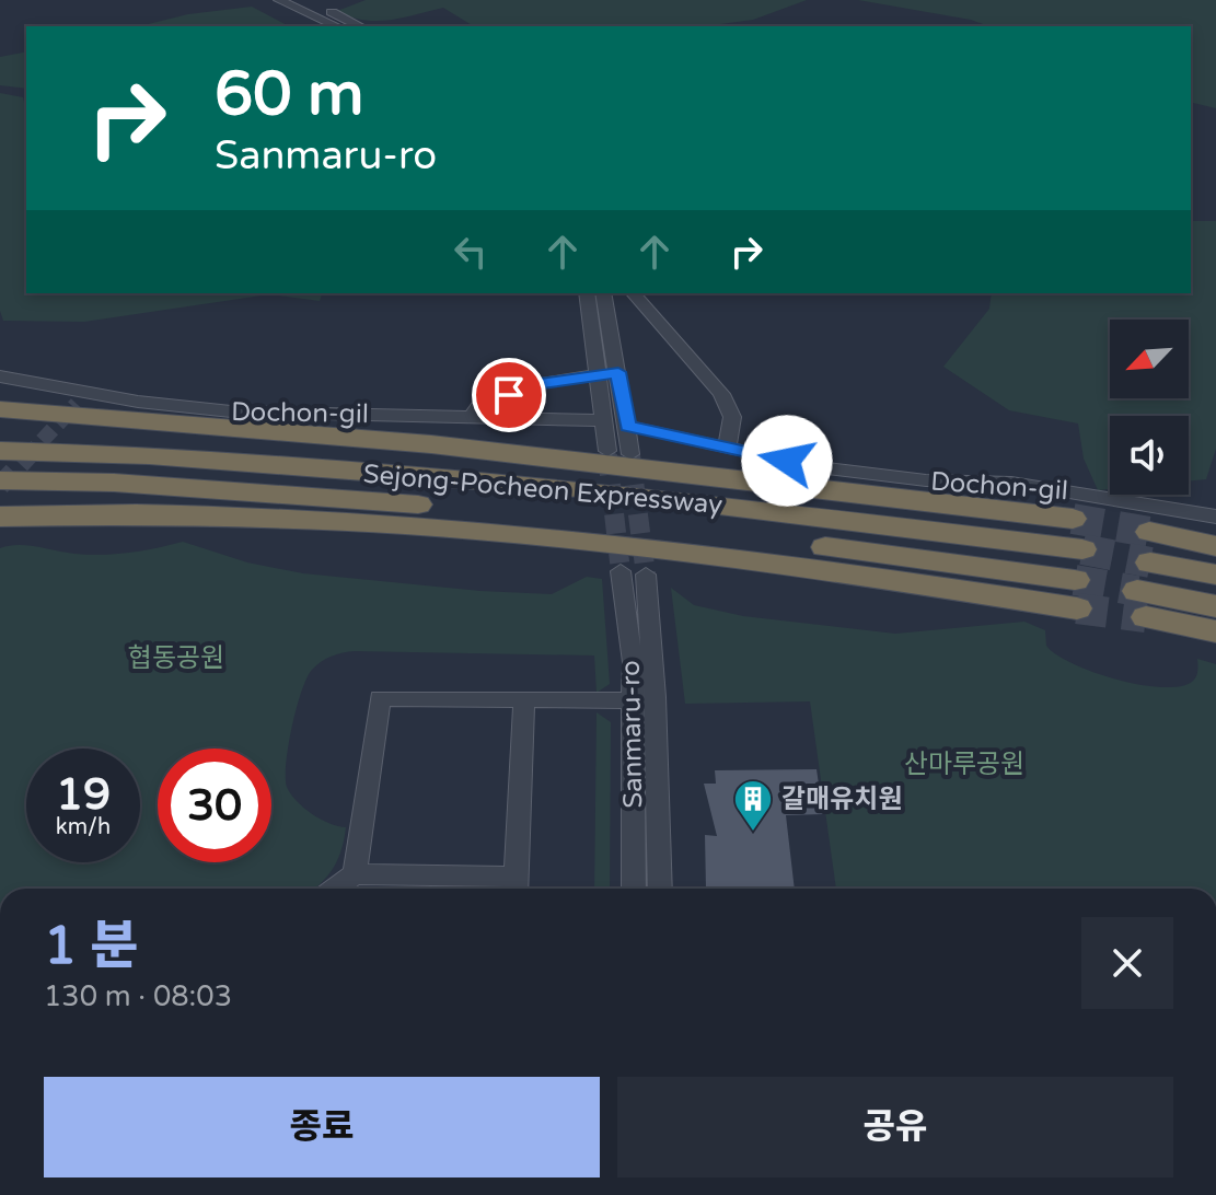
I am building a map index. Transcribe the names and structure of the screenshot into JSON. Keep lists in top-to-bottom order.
{
  "streets": {
    "highway": ["Sejong-Pocheon Expressway"],
    "street": ["Dochon-gil", "Sanmaru-ro"]
  },
  "parks": ["협동공원", "산마루공원"],
  "places": {
    "building": ["갈매유치원"]
  },
  "north": "bottom left",
  "page": {
    "turn": ["60 m", "Sanmaru-ro"],
    "speed": "19 km/h",
    "limit": "30",
    "heading": ["1 분", "130 m · 08:03"],
    "buttons": ["종료", "공유"]
  }
}
